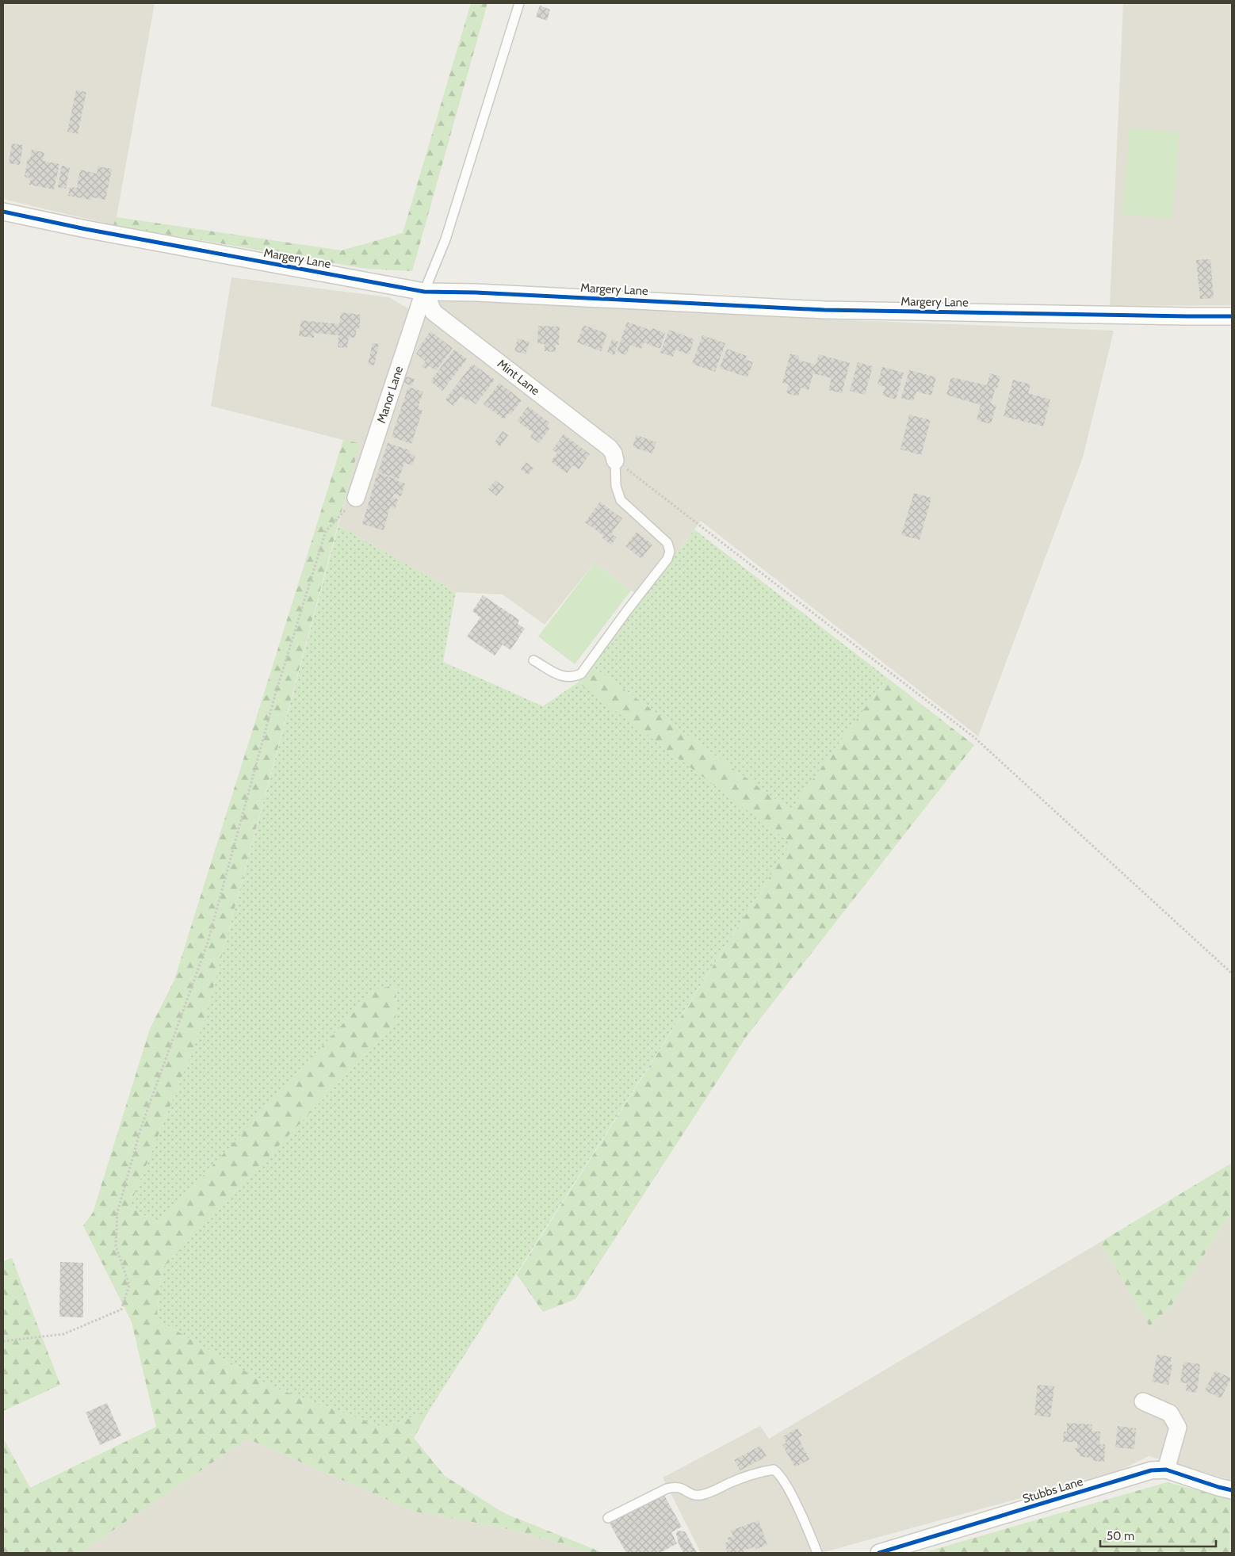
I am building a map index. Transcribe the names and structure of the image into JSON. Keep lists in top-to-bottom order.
{
  "streets": {
    "street": [
      "Margery Lane",
      "Mint Lane",
      "Manor Lane",
      "Stubbs Lane"
    ]
  },
  "crossings": [
    ["Margery Lane", "Mint Lane"],
    ["Margery Lane", "Manor Lane"],
    ["Mint Lane", "Manor Lane"]
  ],
  "scale_bar": "50 m"
}
